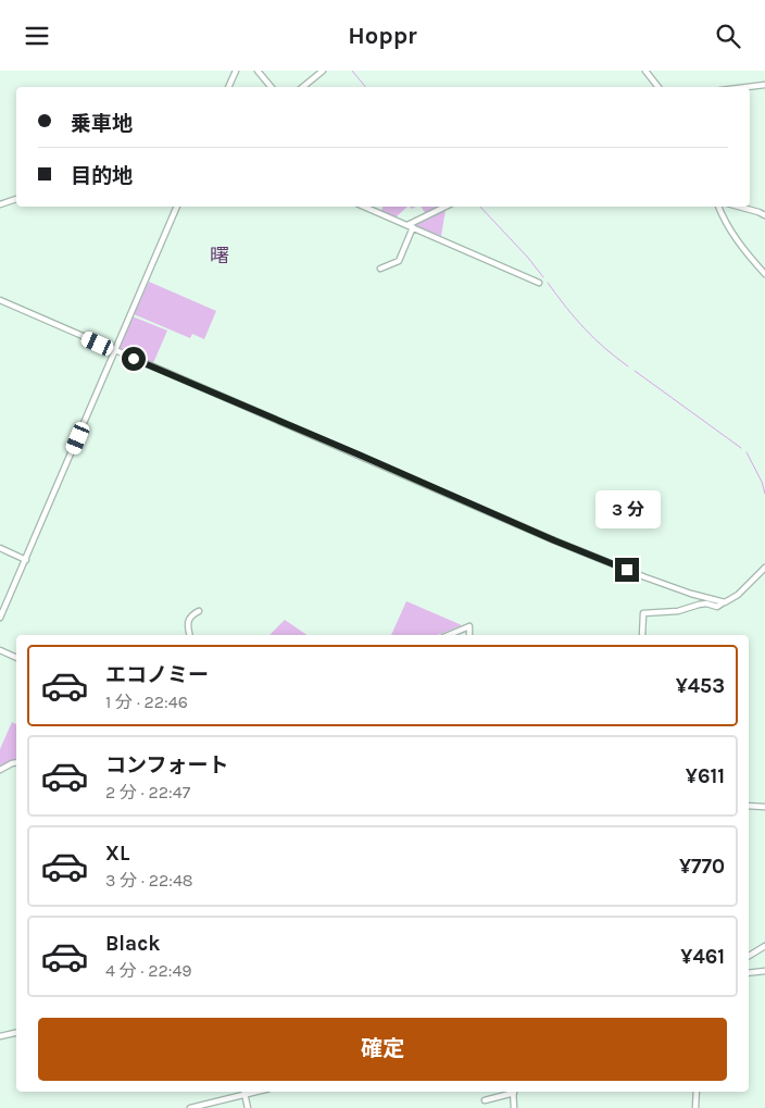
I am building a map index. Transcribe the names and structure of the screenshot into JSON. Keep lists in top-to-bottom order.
{
  "districts": ["曙"],
  "page": {
    "header": "Hoppr",
    "banner": ["乗車地", "目的地"],
    "bubble": "3 分",
    "list": [
      {
        "name": "エコノミー",
        "note": "1 分 · 22:46",
        "value": "¥453"
      },
      {
        "name": "コンフォート",
        "note": "2 分 · 22:47",
        "value": "¥611"
      },
      {
        "name": "XL",
        "note": "3 分 · 22:48",
        "value": "¥770"
      },
      {
        "name": "Black",
        "note": "4 分 · 22:49",
        "value": "¥461"
      }
    ],
    "buttons": "確定"
  }
}
